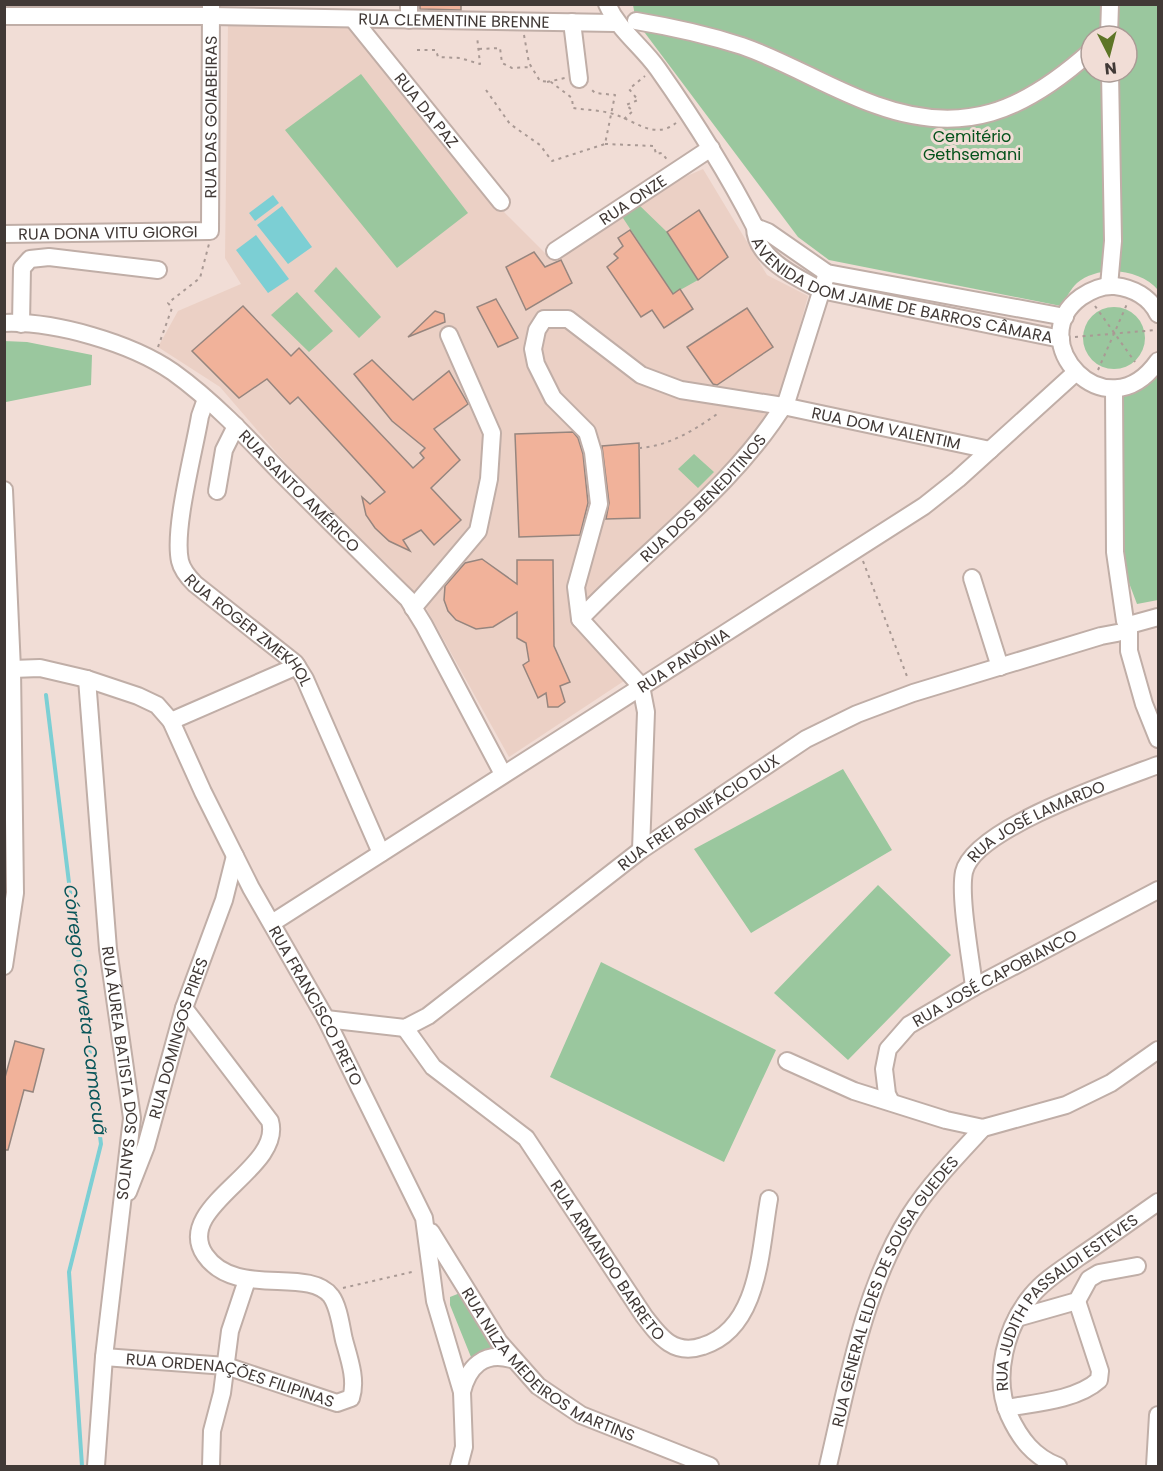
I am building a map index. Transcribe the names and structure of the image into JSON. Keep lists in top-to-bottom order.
{
  "streets": {
    "street": [
      "RUA CLEMENTINE BRENNE",
      "RUA DA PAZ",
      "RUA DAS GOIABEIRAS",
      "RUA ONZE",
      "RUA DONA VITU GIORGI",
      "AVENIDA DOM JAIME DE BARROS CÂMARA",
      "RUA DOM VALENTIM",
      "RUA SANTO AMÉRICO",
      "RUA DOS BENEDITINOS",
      "RUA ROGER ZMEKHOL",
      "RUA PANÔNIA",
      "RUA FREI BONIFÁCIO DUX",
      "RUA JOSÉ LAMARDO",
      "RUA JOSÉ CAPOBIANCO",
      "RUA FRANCISCO PRETO",
      "RUA DOMINGOS PIRES",
      "RUA ÁUREA BATISTA DOS SANTOS",
      "RUA ARMANDO BARRETO",
      "RUA GENERAL ELDES DE SOUSA GUEDES",
      "RUA JUDITH PASSALDI ESTEVES",
      "RUA NILZA MEDEIROS MARTINS",
      "RUA ORDENAÇÕES FILIPINAS"
    ]
  },
  "crossings": [
    ["RUA CLEMENTINE BRENNE", "RUA DA PAZ"],
    ["RUA CLEMENTINE BRENNE", "RUA DAS GOIABEIRAS"],
    ["RUA CLEMENTINE BRENNE", "AVENIDA DOM JAIME DE BARROS CÂMARA"],
    ["RUA DAS GOIABEIRAS", "RUA DONA VITU GIORGI"],
    ["RUA ONZE", "AVENIDA DOM JAIME DE BARROS CÂMARA"],
    ["AVENIDA DOM JAIME DE BARROS CÂMARA", "RUA DOS BENEDITINOS"],
    ["RUA DOM VALENTIM", "RUA DOS BENEDITINOS"],
    ["RUA DOM VALENTIM", "RUA PANÔNIA"],
    ["RUA SANTO AMÉRICO", "RUA ROGER ZMEKHOL"],
    ["RUA SANTO AMÉRICO", "RUA PANÔNIA"],
    ["RUA ROGER ZMEKHOL", "RUA PANÔNIA"],
    ["RUA PANÔNIA", "RUA FRANCISCO PRETO"],
    ["RUA FREI BONIFÁCIO DUX", "RUA ARMANDO BARRETO"],
    ["RUA JOSÉ LAMARDO", "RUA JOSÉ CAPOBIANCO"],
    ["RUA FRANCISCO PRETO", "RUA DOMINGOS PIRES"],
    ["RUA FRANCISCO PRETO", "RUA ÁUREA BATISTA DOS SANTOS"],
    ["RUA FRANCISCO PRETO", "RUA NILZA MEDEIROS MARTINS"],
    ["RUA DOMINGOS PIRES", "RUA ÁUREA BATISTA DOS SANTOS"],
    ["RUA ÁUREA BATISTA DOS SANTOS", "RUA ORDENAÇÕES FILIPINAS"]
  ],
  "water": ["Córrego Corveta-Camacuã"],
  "parks": ["Cemitério Gethsemani"],
  "north": "bottom"
}
